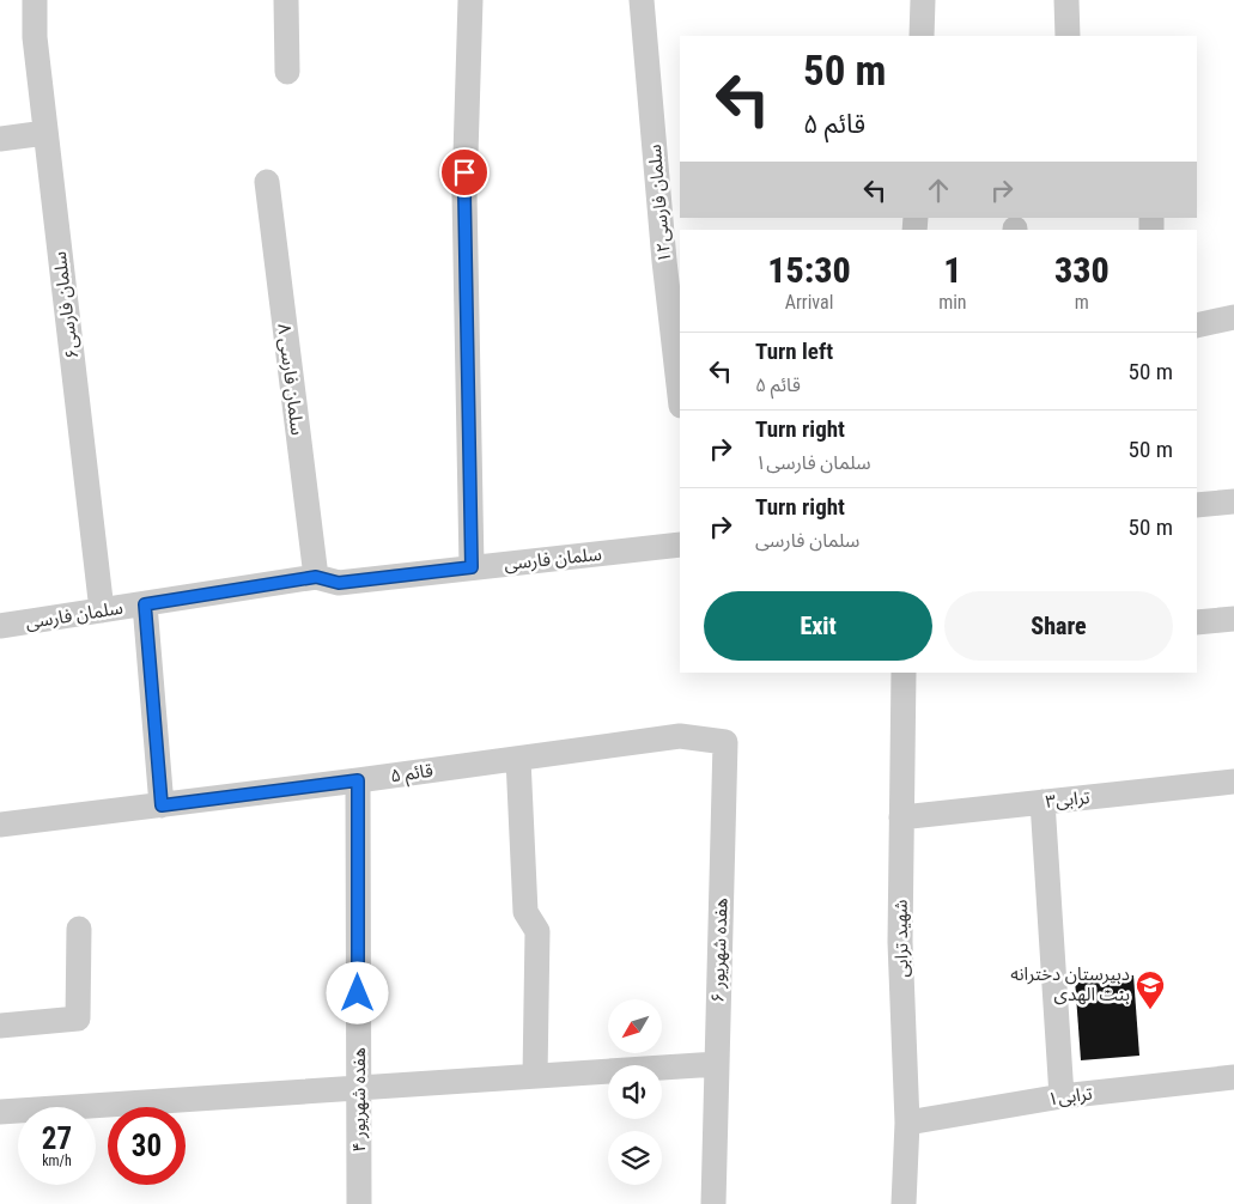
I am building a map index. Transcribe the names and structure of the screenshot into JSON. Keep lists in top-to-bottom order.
{
  "streets": {
    "street": [
      "سلمان فارسی۱۲",
      "سلمان فارسی۶",
      "سلمان فارسی ۸",
      "سلمان فارسی",
      "قائم ۵",
      "ترابی۳",
      "شهید ترابی",
      "هفده شهریور ۶",
      "ترابی۱",
      "هفده شهریور ۴"
    ]
  },
  "crossings": [
    ["سلمان فارسی۶", "سلمان فارسی"],
    ["سلمان فارسی ۸", "سلمان فارسی"],
    ["قائم ۵", "هفده شهریور ۶"],
    ["قائم ۵", "هفده شهریور ۴"],
    ["ترابی۳", "شهید ترابی"],
    ["شهید ترابی", "ترابی۱"]
  ],
  "places": {
    "school or university": ["دبیرستان دخترانه بنت الهدی"]
  },
  "north": "bottom left",
  "page": {
    "turn": ["50 m", "قائم ۵"],
    "eta": [
      "15:30",
      "Arrival",
      "1",
      "min",
      "330",
      "m"
    ],
    "list": [
      {
        "name": "Turn left",
        "note": "قائم ۵",
        "value": "50 m"
      },
      {
        "name": "Turn right",
        "note": "سلمان فارسی۱",
        "value": "50 m"
      },
      {
        "name": "Turn right",
        "note": "سلمان فارسی",
        "value": "50 m"
      }
    ],
    "buttons": ["Exit", "Share"],
    "speed": "27 km/h",
    "limit": "30"
  }
}
